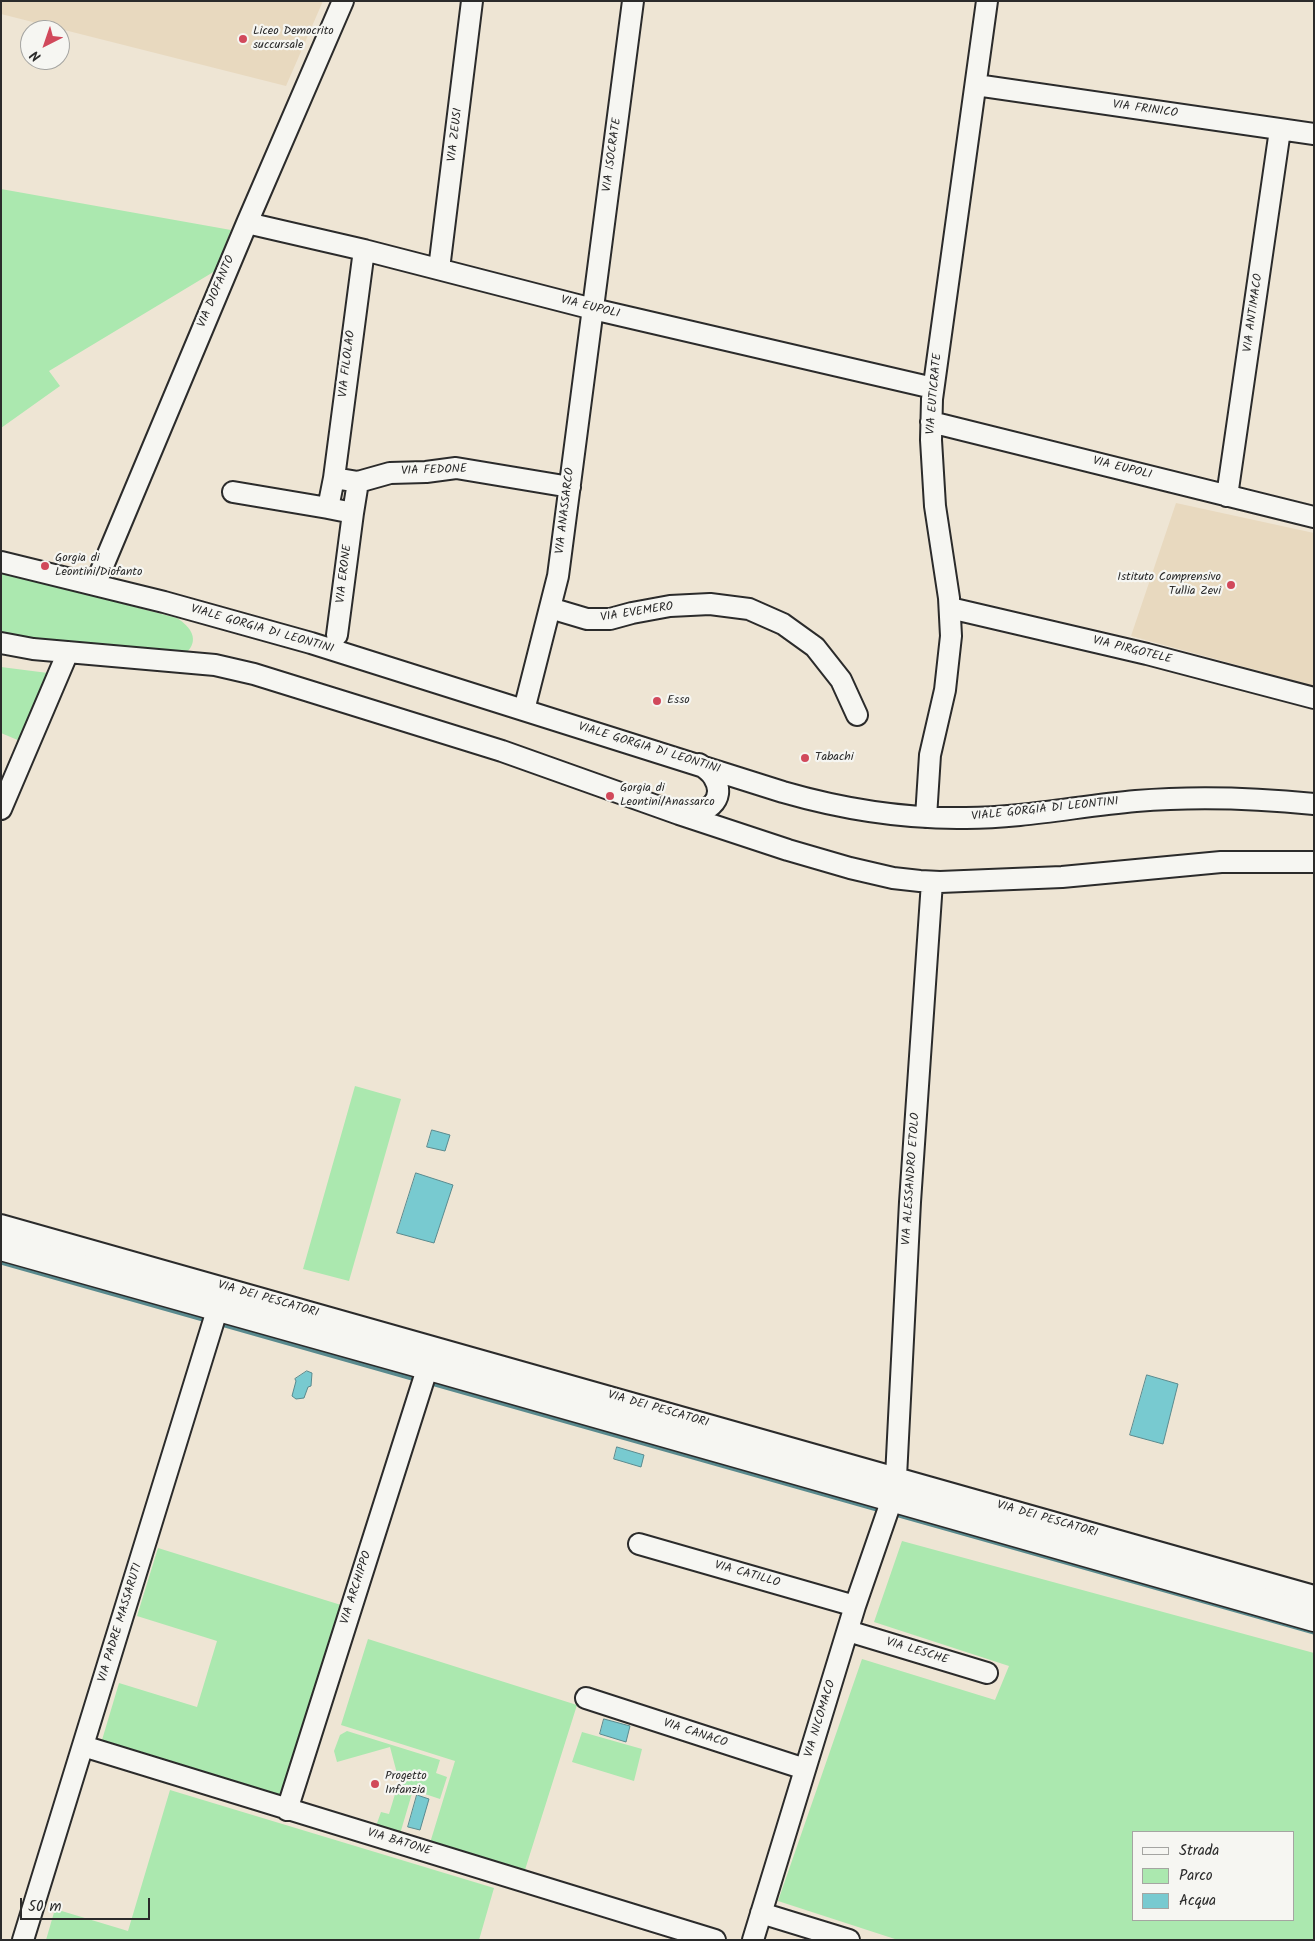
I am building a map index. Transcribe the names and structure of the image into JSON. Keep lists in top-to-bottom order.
{
  "streets": {
    "street": [
      "VIA FRINICO",
      "VIA ZEUSI",
      "VIA ISOCRATE",
      "VIA DIOFANTO",
      "VIA EUPOLI",
      "VIA ANTIMACO",
      "VIA FILOLAO",
      "VIA EUTICRATE",
      "VIA FEDONE",
      "VIA ANASSARCO",
      "VIA ERONE",
      "VIA EVEMERO",
      "VIALE GORGIA DI LEONTINI",
      "VIA PIRGOTELE",
      "VIA ALESSANDRO ETOLO",
      "VIA DEI PESCATORI",
      "VIA CATILLO",
      "VIA ARCHIPPO",
      "VIA PADRE MASSARUTI",
      "VIA LESCHE",
      "VIA NICOMACO",
      "VIA CANACO",
      "VIA BATONE"
    ]
  },
  "crossings": [
    ["VIA FRINICO", "VIA ANTIMACO"],
    ["VIA FRINICO", "VIA EUTICRATE"],
    ["VIA ZEUSI", "VIA EUPOLI"],
    ["VIA ISOCRATE", "VIA EUPOLI"],
    ["VIA ISOCRATE", "VIA ANASSARCO"],
    ["VIA DIOFANTO", "VIA EUPOLI"],
    ["VIA DIOFANTO", "VIALE GORGIA DI LEONTINI"],
    ["VIA EUPOLI", "VIA ANTIMACO"],
    ["VIA EUPOLI", "VIA FILOLAO"],
    ["VIA EUPOLI", "VIA EUTICRATE"],
    ["VIA EUPOLI", "VIA ANASSARCO"],
    ["VIA EUTICRATE", "VIALE GORGIA DI LEONTINI"],
    ["VIA EUTICRATE", "VIA PIRGOTELE"],
    ["VIA FEDONE", "VIA ANASSARCO"],
    ["VIA FEDONE", "VIA ERONE"],
    ["VIA ANASSARCO", "VIA EVEMERO"],
    ["VIA ANASSARCO", "VIALE GORGIA DI LEONTINI"],
    ["VIA ALESSANDRO ETOLO", "VIA DEI PESCATORI"],
    ["VIA ALESSANDRO ETOLO", "VIA NICOMACO"],
    ["VIA DEI PESCATORI", "VIA ARCHIPPO"],
    ["VIA DEI PESCATORI", "VIA PADRE MASSARUTI"],
    ["VIA DEI PESCATORI", "VIA NICOMACO"],
    ["VIA CATILLO", "VIA NICOMACO"],
    ["VIA ARCHIPPO", "VIA BATONE"],
    ["VIA PADRE MASSARUTI", "VIA BATONE"],
    ["VIA LESCHE", "VIA NICOMACO"],
    ["VIA NICOMACO", "VIA CANACO"]
  ],
  "places": [
    "Liceo Democrito succursale",
    "Gorgia di Leontini/Diofanto",
    "Istituto Comprensivo Tullia Zevi",
    "Esso",
    "Tabachi",
    "Gorgia di Leontini/Anassarco",
    "Progetto Infanzia"
  ],
  "legend": ["Strada", "Parco", "Acqua"],
  "scale_bar": "50 m",
  "north": "bottom left"
}
